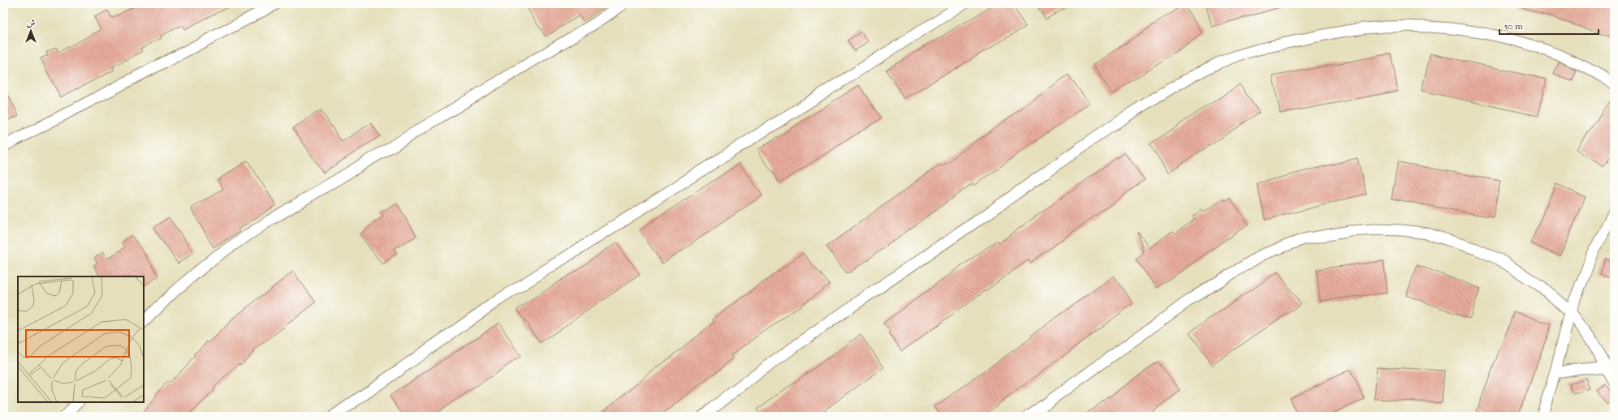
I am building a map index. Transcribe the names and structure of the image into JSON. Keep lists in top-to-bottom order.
{
  "scale_bar": "50 m",
  "north": "top"
}
